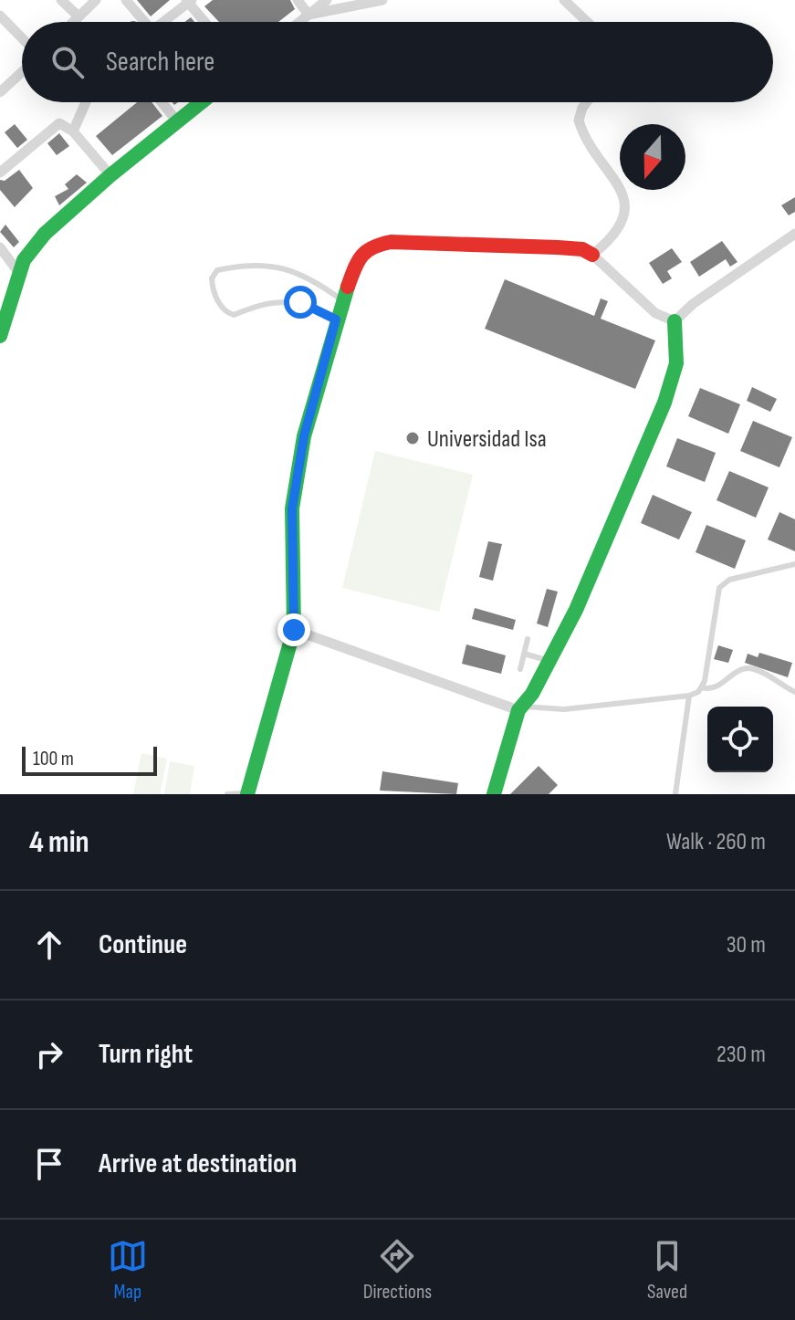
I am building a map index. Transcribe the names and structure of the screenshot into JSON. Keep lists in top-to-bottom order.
{
  "places": ["Universidad Isa"],
  "scale_bar": "100 m",
  "north": "bottom",
  "page": {
    "search": "Search here",
    "scale": "100 m",
    "heading": ["4 min", "Walk · 260 m"],
    "list": [
      ["Continue", "30 m"],
      ["Turn right", "230 m"],
      "Arrive at destination"
    ],
    "nav": ["Map", "Directions", "Saved"]
  }
}
